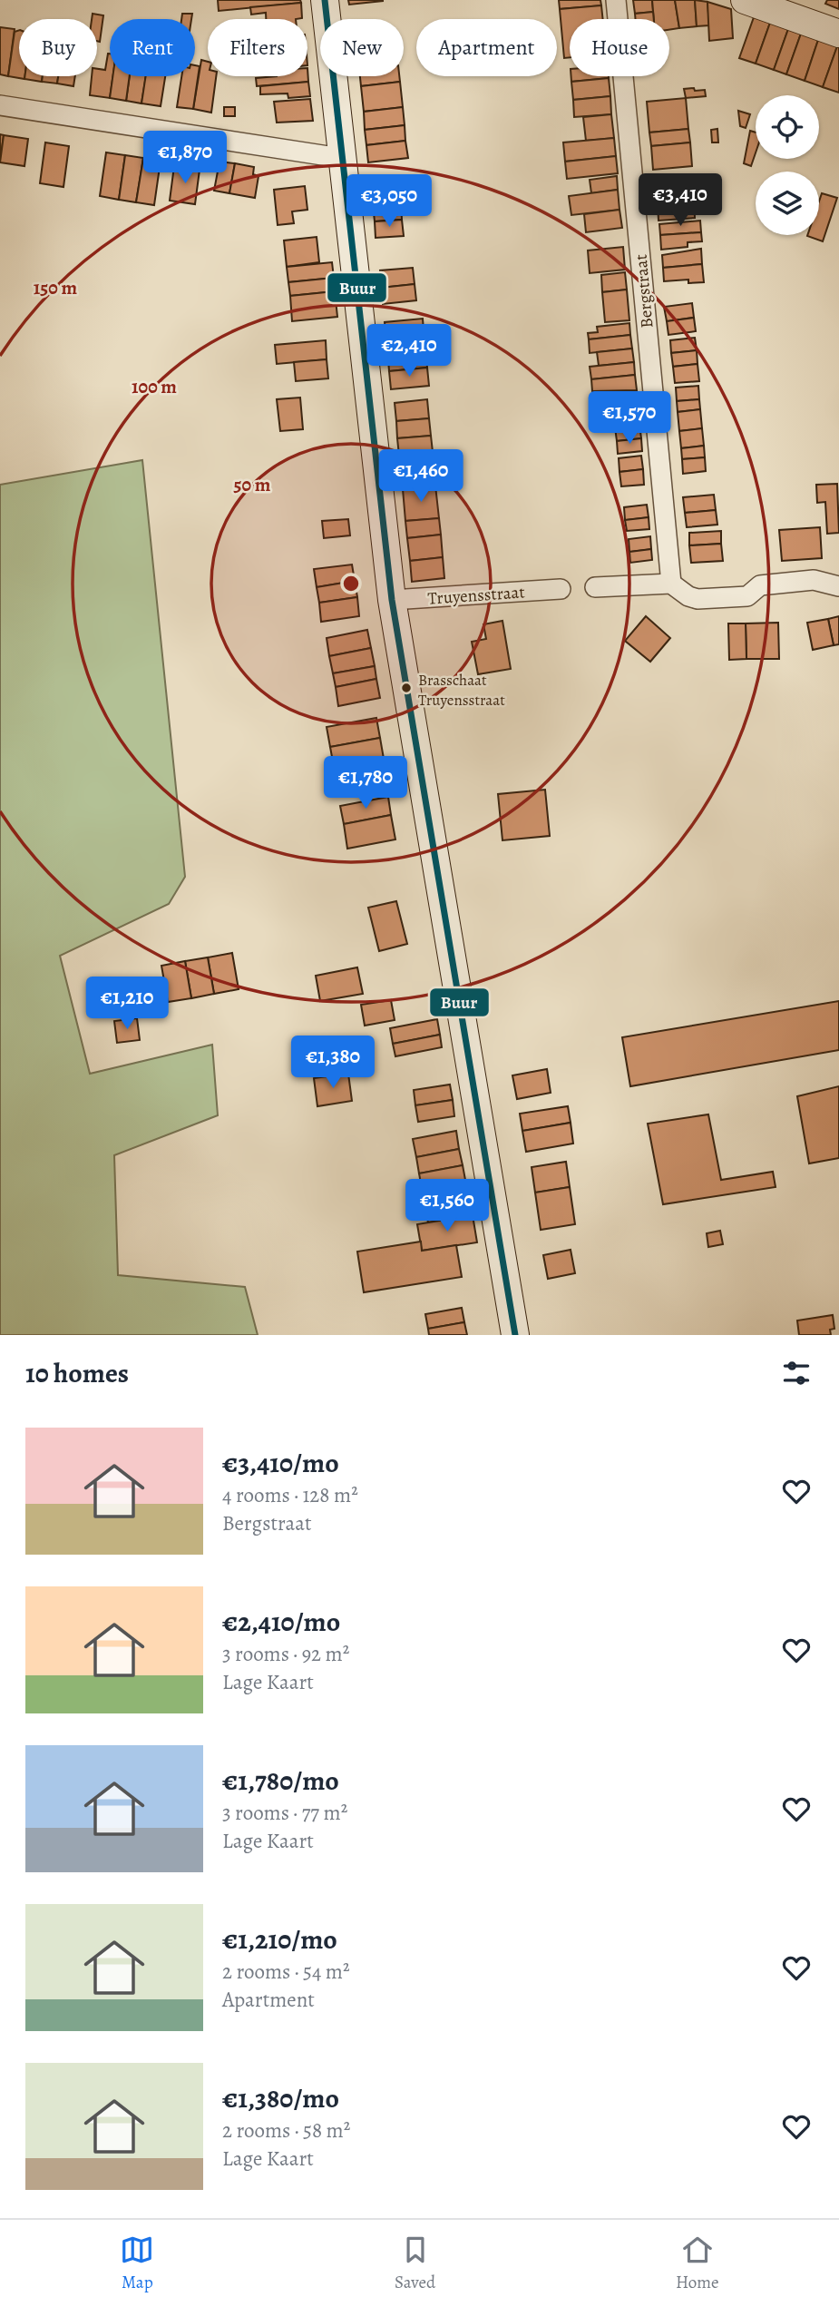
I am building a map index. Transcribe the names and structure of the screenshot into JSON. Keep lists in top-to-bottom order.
{
  "streets": {
    "street": ["Bergstraat", "Truyensstraat"]
  },
  "places": ["Brasschaat Truyensstraat"],
  "lines": ["transit line Buur"],
  "page": {
    "chip": [
      "Buy",
      "Rent",
      "Filters",
      "New",
      "Apartment",
      "House"
    ],
    "price": [
      "€1,870",
      "€3,410",
      "€3,050",
      "€2,410",
      "€1,570",
      "€1,460",
      "€1,780",
      "€1,210",
      "€1,380",
      "€1,560"
    ],
    "heading": "10 homes",
    "list": [
      {
        "name": "€3,410/mo",
        "note": "4 rooms · 128 m² · Bergstraat"
      },
      {
        "name": "€2,410/mo",
        "note": "3 rooms · 92 m² · Lage Kaart"
      },
      {
        "name": "€1,780/mo",
        "note": "3 rooms · 77 m² · Lage Kaart"
      },
      {
        "name": "€1,210/mo",
        "note": "2 rooms · 54 m² · Apartment"
      },
      {
        "name": "€1,380/mo",
        "note": "2 rooms · 58 m² · Lage Kaart"
      }
    ],
    "tabs": ["Map", "Saved", "Home"]
  },
  "rings": ["150 m", "100 m", "50 m"]
}
